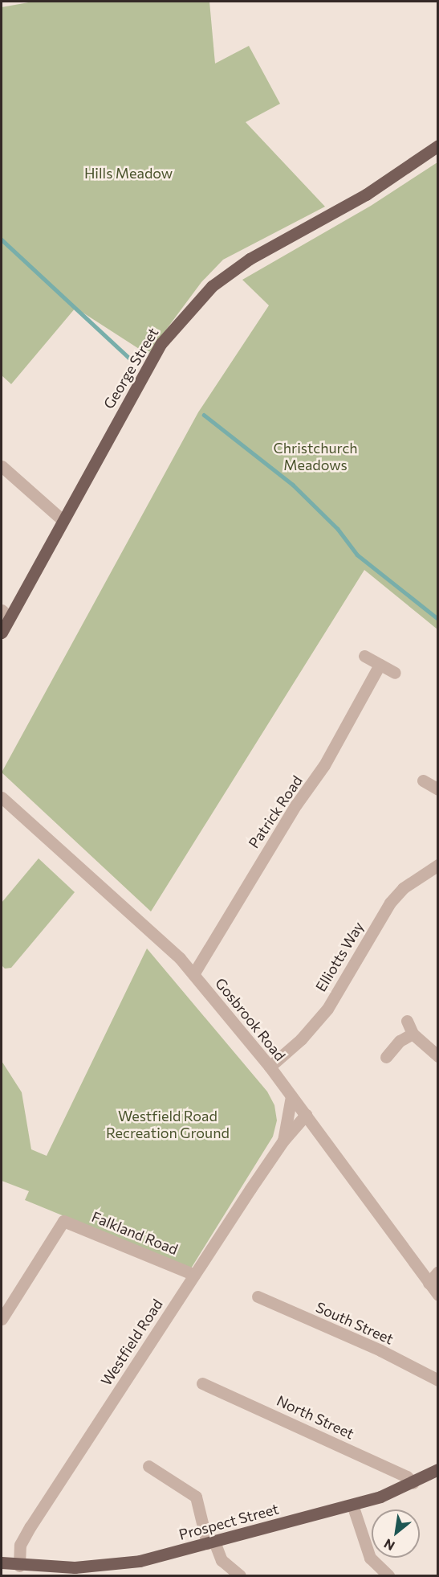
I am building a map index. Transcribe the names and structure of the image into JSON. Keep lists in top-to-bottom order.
{
  "streets": {
    "main road": ["George Street", "Prospect Street"],
    "street": [
      "Patrick Road",
      "Elliotts Way",
      "Gosbrook Road",
      "Falkland Road",
      "South Street",
      "Westfield Road",
      "North Street"
    ]
  },
  "crossings": [
    ["Patrick Road", "Gosbrook Road"],
    ["Elliotts Way", "Gosbrook Road"],
    ["Gosbrook Road", "Westfield Road"],
    ["Falkland Road", "Westfield Road"],
    ["Westfield Road", "Prospect Street"],
    ["North Street", "Prospect Street"]
  ],
  "parks": ["Hills Meadow", "Christchurch Meadows", "Westfield Road Recreation Ground"],
  "north": "bottom left"
}
